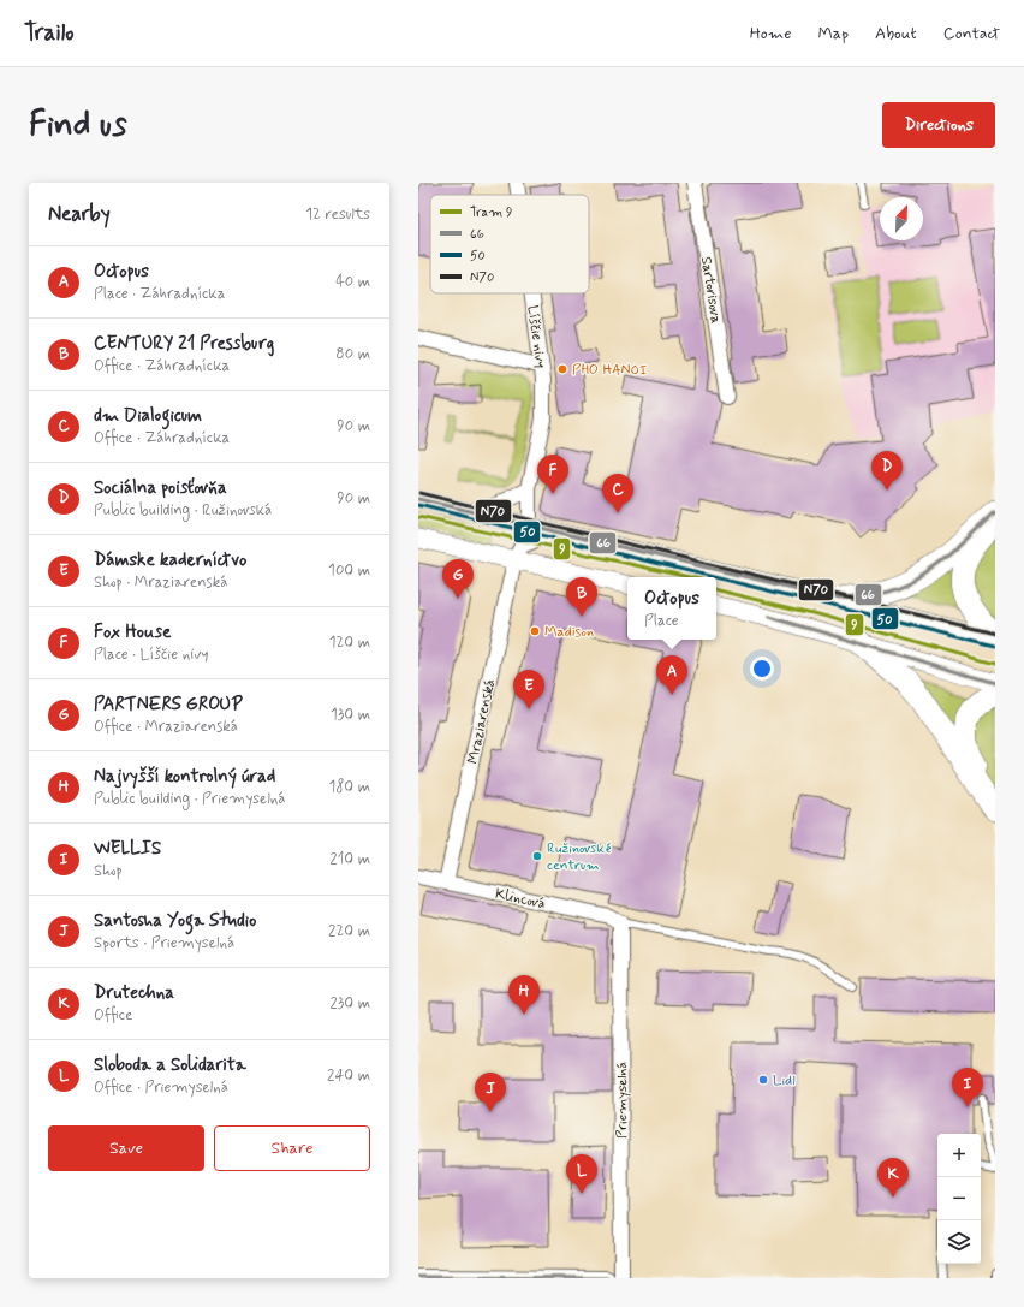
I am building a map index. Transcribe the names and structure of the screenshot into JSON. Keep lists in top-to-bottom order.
{
  "streets": {
    "street": [
      "Sartorisova",
      "Líščie nivy",
      "Mraziarenská",
      "Klincová",
      "Priemyselná"
    ]
  },
  "crossings": [
    ["Mraziarenská", "Klincová"],
    ["Klincová", "Priemyselná"]
  ],
  "places": [
    "PHO HANOI",
    "Madison",
    "Ružinovské centrum",
    "Lidl"
  ],
  "lines": [
    "transit line N70",
    "transit line 66",
    "transit line 50",
    "tram line 9"
  ],
  "legend": [
    "Tram 9",
    "66",
    "50",
    "N70"
  ],
  "north": "top right",
  "page": {
    "header": "Trailo",
    "nav": [
      "Home",
      "Map",
      "About",
      "Contact"
    ],
    "buttons": [
      "Directions",
      ["Save", "Share"]
    ],
    "title": "Find us",
    "heading": ["Nearby", "12 results"],
    "list": [
      {
        "mark": "A",
        "name": "Octopus",
        "note": "Place · Záhradnícka",
        "value": "40 m"
      },
      {
        "mark": "B",
        "name": "CENTURY 21 Pressburg",
        "note": "Office · Záhradnícka",
        "value": "80 m"
      },
      {
        "mark": "C",
        "name": "dm Dialogicum",
        "note": "Office · Záhradnícka",
        "value": "90 m"
      },
      {
        "mark": "D",
        "name": "Sociálna poisťovňa",
        "note": "Public building · Ružinovská",
        "value": "90 m"
      },
      {
        "mark": "E",
        "name": "Dámske kaderníctvo",
        "note": "Shop · Mraziarenská",
        "value": "100 m"
      },
      {
        "mark": "F",
        "name": "Fox House",
        "note": "Place · Líščie nivy",
        "value": "120 m"
      },
      {
        "mark": "G",
        "name": "PARTNERS GROUP",
        "note": "Office · Mraziarenská",
        "value": "130 m"
      },
      {
        "mark": "H",
        "name": "Najvyšší kontrolný úrad",
        "note": "Public building · Priemyselná",
        "value": "180 m"
      },
      {
        "mark": "I",
        "name": "WELLIS",
        "note": "Shop",
        "value": "210 m"
      },
      {
        "mark": "J",
        "name": "Santosha Yoga Studio",
        "note": "Sports · Priemyselná",
        "value": "220 m"
      },
      {
        "mark": "K",
        "name": "Drutechna",
        "note": "Office",
        "value": "230 m"
      },
      {
        "mark": "L",
        "name": "Sloboda a Solidarita",
        "note": "Office · Priemyselná",
        "value": "240 m"
      }
    ],
    "pins": [
      "D",
      "F",
      "C",
      "G",
      "B",
      "A",
      "E",
      "H",
      "I",
      "J",
      "L",
      "K"
    ],
    "popup": ["Octopus", "Place"],
    "map_buttons": ["+", "−"]
  }
}
